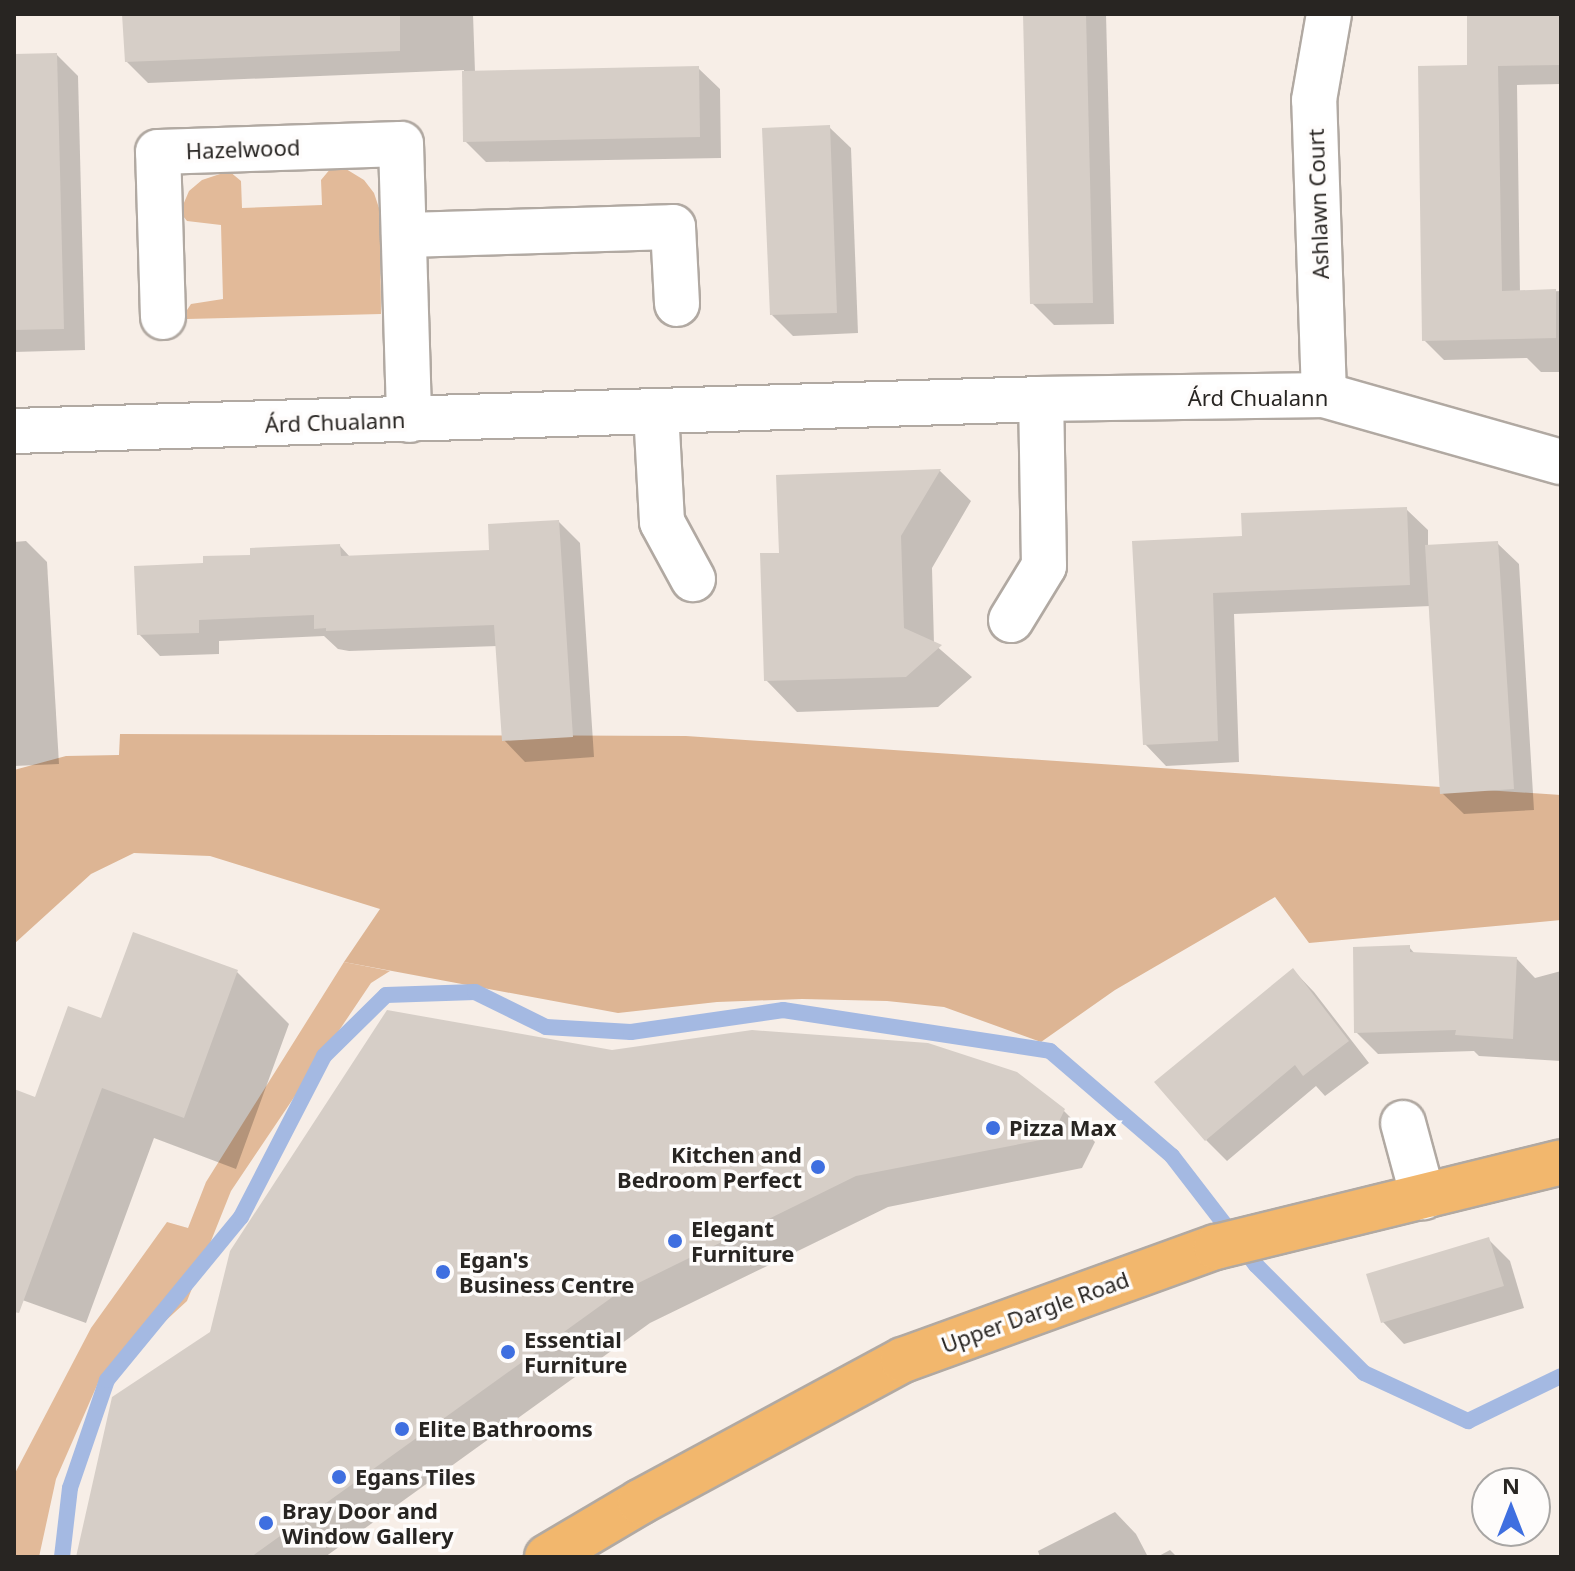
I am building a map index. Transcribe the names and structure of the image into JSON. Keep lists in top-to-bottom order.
{
  "streets": {
    "main road": ["Upper Dargle Road"],
    "street": ["Hazelwood", "Ashlawn Court", "Árd Chualann"]
  },
  "crossings": [
    ["Hazelwood", "Árd Chualann"],
    ["Ashlawn Court", "Árd Chualann"]
  ],
  "places": [
    "Pizza Max",
    "Kitchen and Bedroom Perfect",
    "Elegant Furniture",
    "Egan's Business Centre",
    "Essential Furniture",
    "Elite Bathrooms",
    "Egans Tiles",
    "Bray Door and Window Gallery"
  ],
  "north": "top"
}
